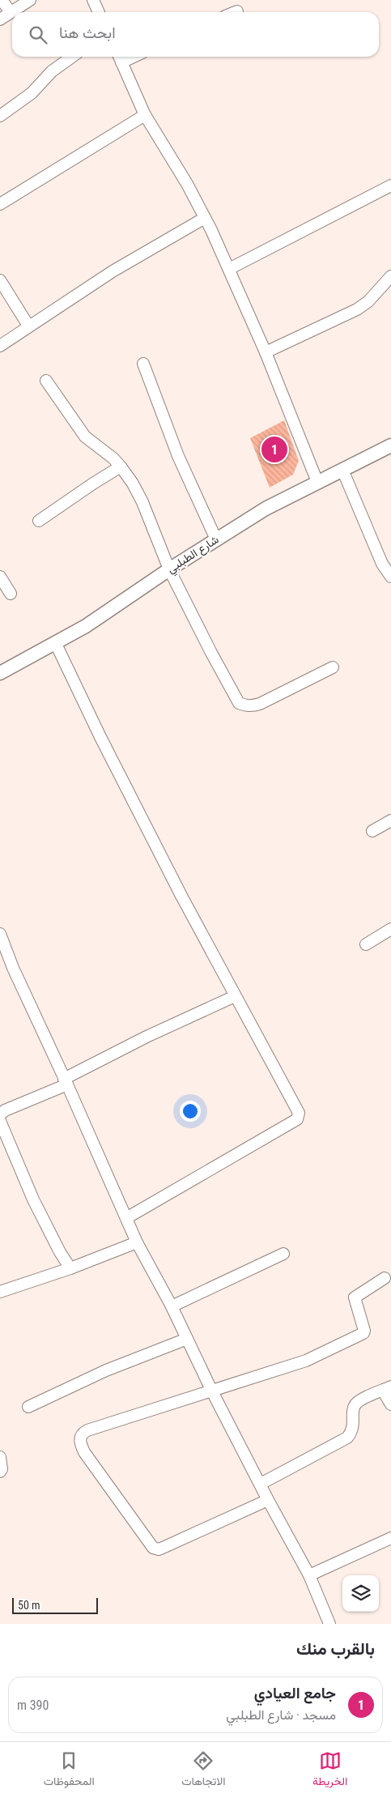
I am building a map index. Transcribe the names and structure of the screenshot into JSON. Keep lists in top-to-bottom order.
{
  "streets": {
    "street": ["شارع الطبلبي"]
  },
  "scale_bar": "50 m",
  "page": {
    "search": "ابحث هنا",
    "pins": "1",
    "scale": "50 m",
    "heading": "بالقرب منك",
    "list": [
      {
        "mark": "1",
        "name": "جامع العيادي",
        "note": "مسجد · شارع الطبلبي",
        "value": "390 m"
      }
    ],
    "nav": ["الخريطة", "الاتجاهات", "المحفوظات"]
  }
}
